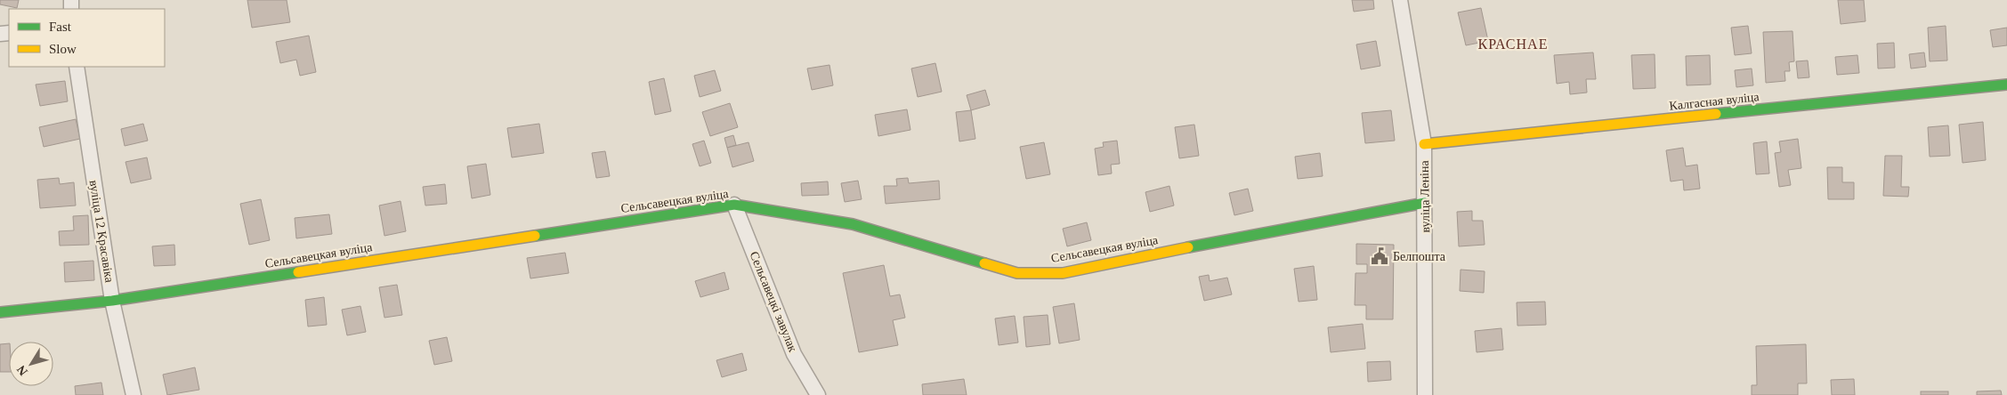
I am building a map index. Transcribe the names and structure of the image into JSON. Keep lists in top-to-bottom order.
{
  "streets": {
    "street": [
      "Калгасная вуліца",
      "вуліца Леніна",
      "Сельсавецкая вуліца",
      "вуліца 12 Красавіка",
      "Сельсавецкі завулак"
    ]
  },
  "crossings": [
    ["Калгасная вуліца", "вуліца Леніна"],
    ["вуліца Леніна", "Сельсавецкая вуліца"],
    ["Сельсавецкая вуліца", "вуліца 12 Красавіка"],
    ["Сельсавецкая вуліца", "Сельсавецкі завулак"]
  ],
  "districts": ["КРАСНАЕ"],
  "places": {
    "public building": ["Белпошта"]
  },
  "legend": ["Fast", "Slow"],
  "north": "bottom left"
}
